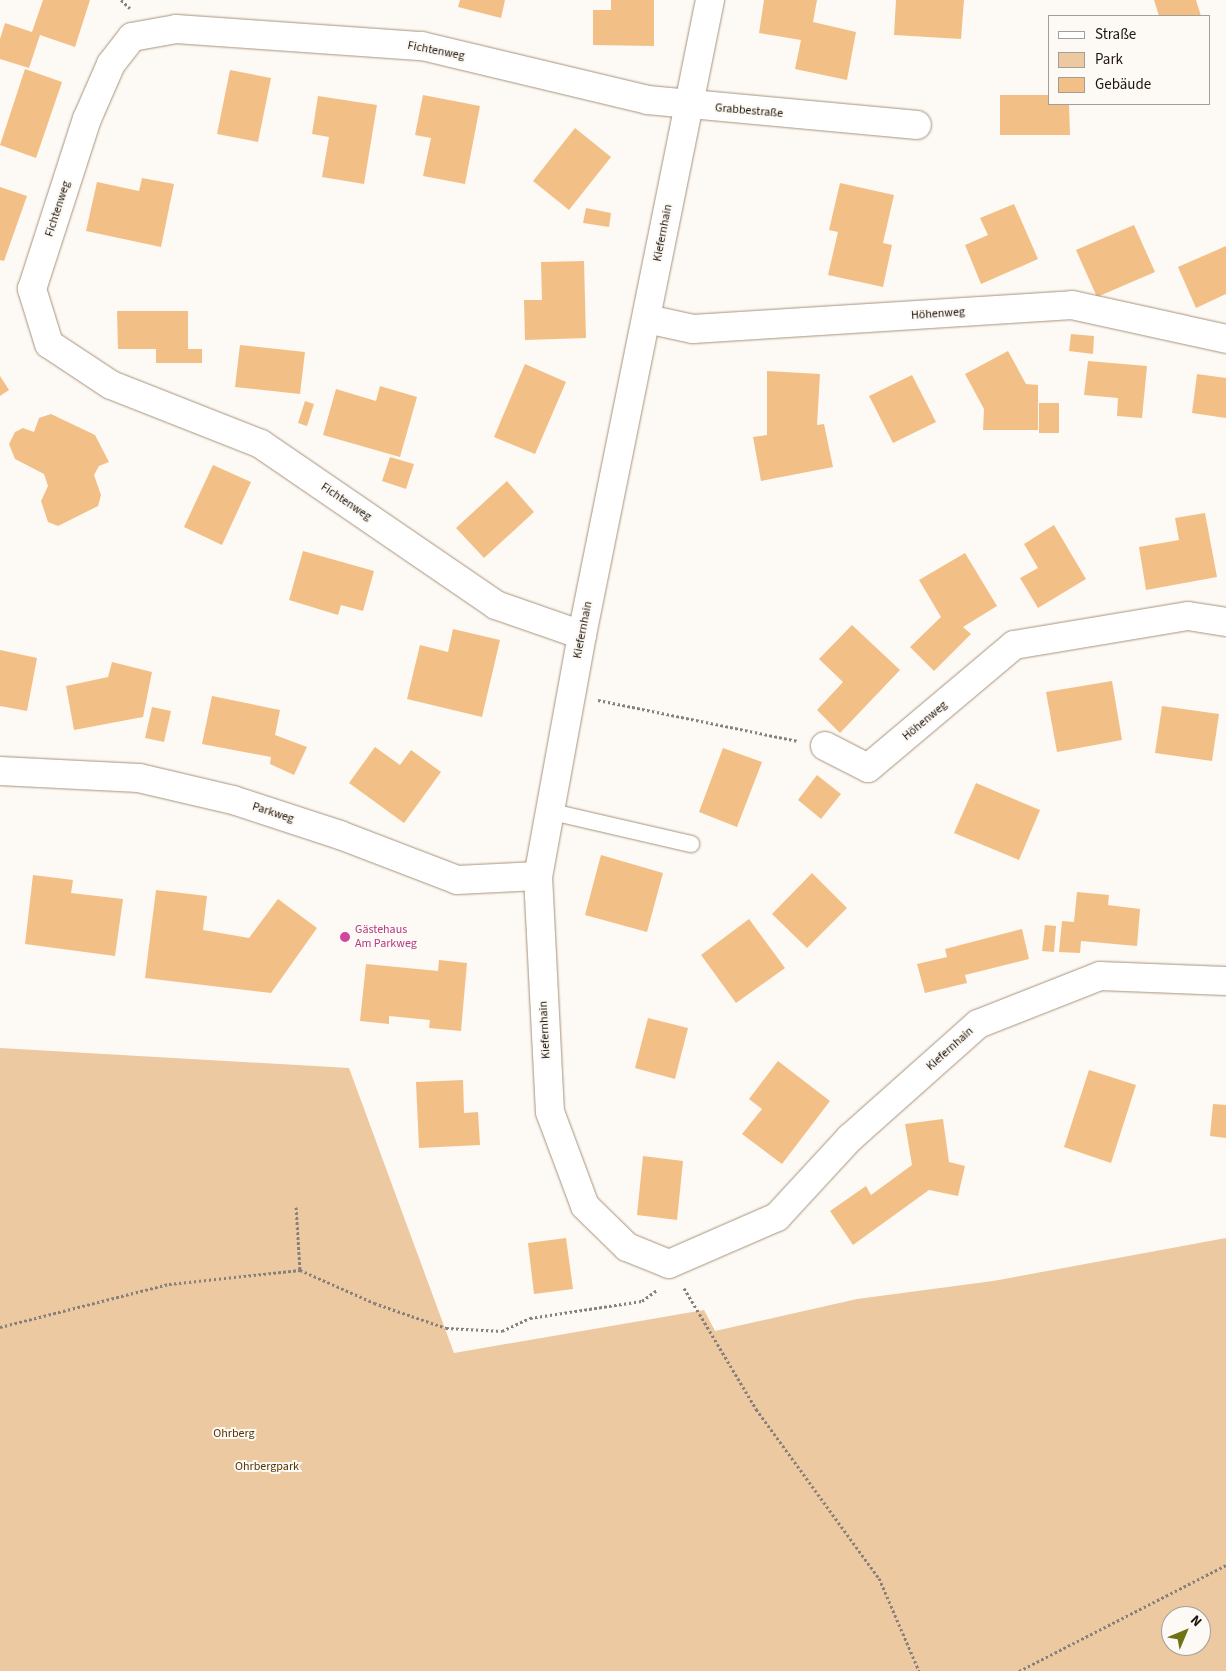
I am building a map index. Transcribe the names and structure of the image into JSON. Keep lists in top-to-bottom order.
{
  "streets": {
    "street": [
      "Fichtenweg",
      "Grabbestraße",
      "Kiefernhain",
      "Höhenweg",
      "Parkweg"
    ]
  },
  "crossings": [
    ["Fichtenweg", "Grabbestraße"],
    ["Fichtenweg", "Kiefernhain"],
    ["Grabbestraße", "Kiefernhain"],
    ["Kiefernhain", "Höhenweg"],
    ["Kiefernhain", "Parkweg"]
  ],
  "parks": ["Ohrberg", "Ohrbergpark"],
  "places": ["Gästehaus Am Parkweg"],
  "legend": ["Straße", "Park", "Gebäude"],
  "north": "top right"
}
